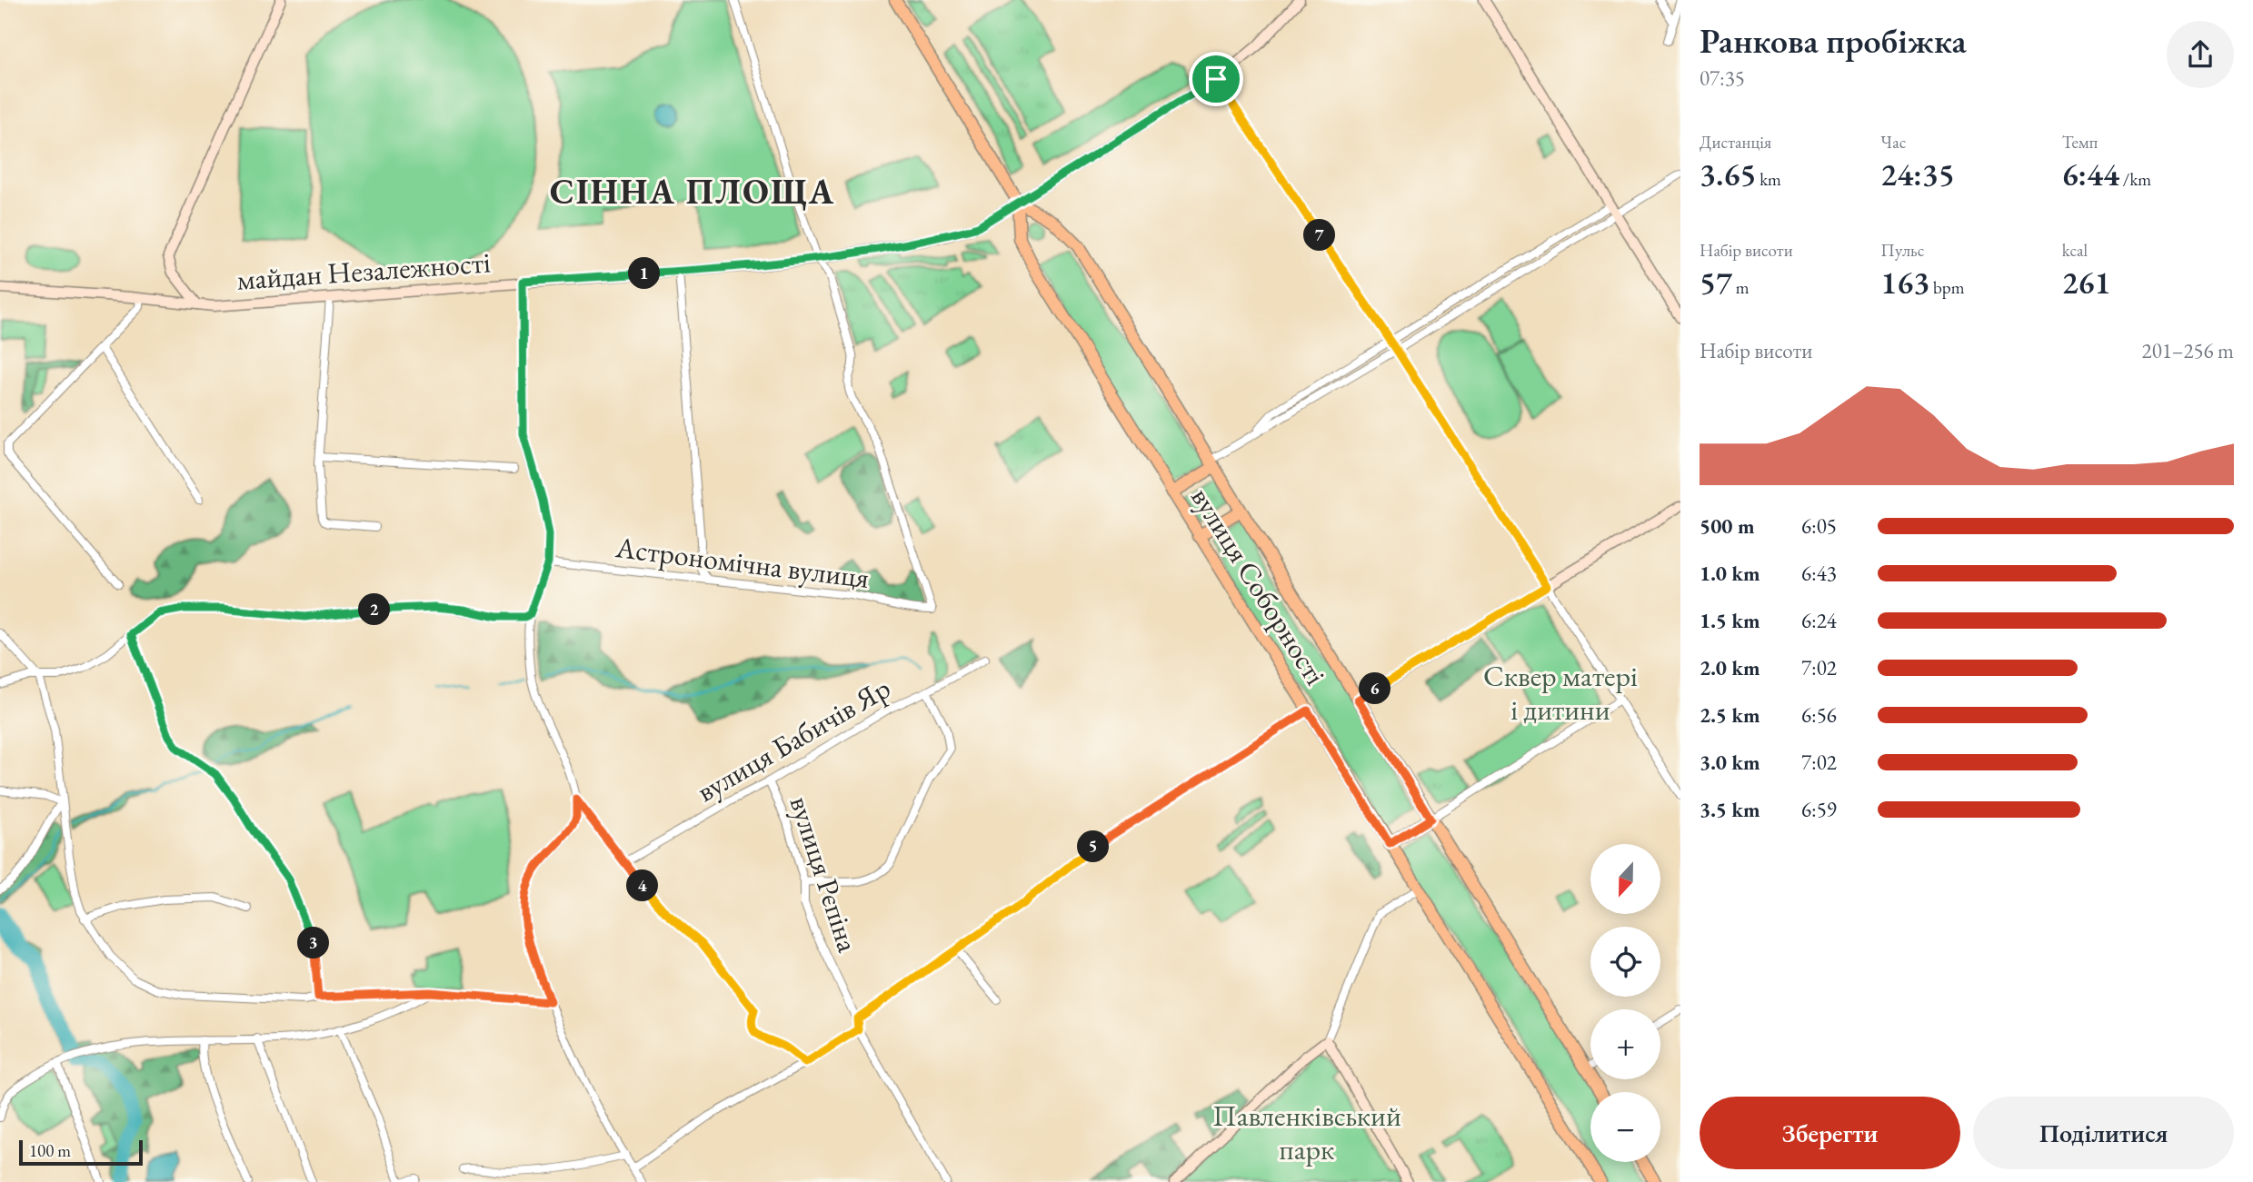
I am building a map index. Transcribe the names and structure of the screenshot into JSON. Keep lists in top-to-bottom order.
{
  "streets": {
    "main road": ["майдан Незалежності", "вулиця Соборності"],
    "street": ["Астрономічна вулиця", "вулиця Бабичів Яр", "вулиця Рєпіна"]
  },
  "crossings": [
    ["майдан Незалежності", "Астрономічна вулиця"],
    ["майдан Незалежності", "вулиця Соборності"],
    ["вулиця Бабичів Яр", "вулиця Рєпіна"]
  ],
  "districts": ["СІННА ПЛОЩА"],
  "parks": ["Сквер матері і дитини", "Павленківський парк"],
  "scale_bar": "100 m",
  "north": "bottom",
  "page": {
    "heading": ["Ранкова пробіжка", "07:35"],
    "stats": [
      ["Дистанція", "3.65 km"],
      ["Час", "24:35"],
      ["Темп", "6:44 /km"],
      ["Набір висоти", "57 m"],
      ["Пульс", "163 bpm"],
      ["kcal", "261"]
    ],
    "pins": [
      "7",
      "1",
      "2",
      "6",
      "5",
      "4",
      "3"
    ],
    "chart": ["Набір висоти", "201–256 m"],
    "list": [
      {
        "name": "500 m",
        "note": "6:05"
      },
      {
        "name": "1.0 km",
        "note": "6:43"
      },
      {
        "name": "1.5 km",
        "note": "6:24"
      },
      {
        "name": "2.0 km",
        "note": "7:02"
      },
      {
        "name": "2.5 km",
        "note": "6:56"
      },
      {
        "name": "3.0 km",
        "note": "7:02"
      },
      {
        "name": "3.5 km",
        "note": "6:59"
      }
    ],
    "map_buttons": ["+", "−"],
    "buttons": ["Зберегти", "Поділитися"],
    "scale": "100 m"
  }
}
